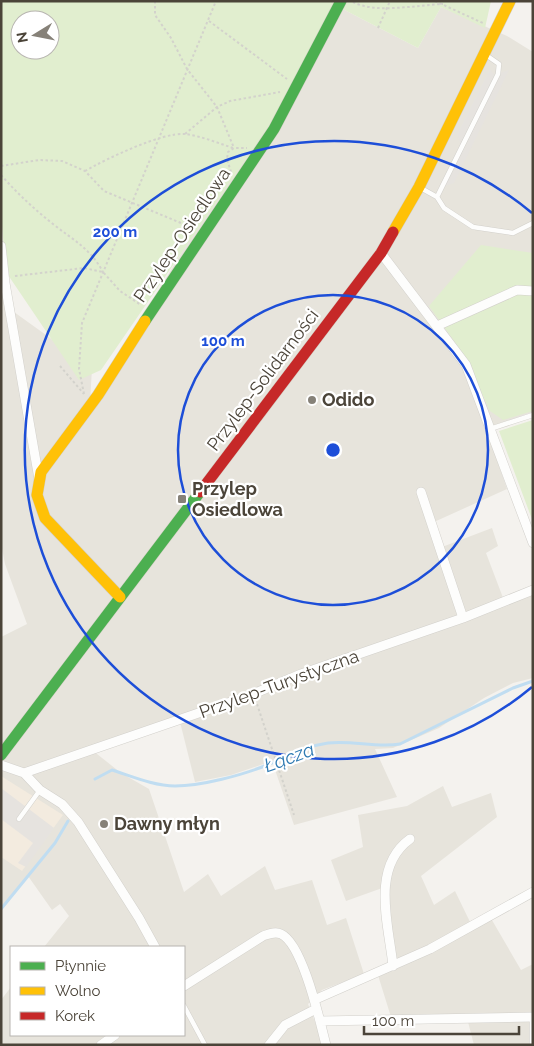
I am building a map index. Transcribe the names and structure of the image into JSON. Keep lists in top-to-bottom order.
{
  "streets": {
    "main road": ["Przylep-Osiedlowa", "Przylep-Solidarności"],
    "street": ["Przylep-Turystyczna"]
  },
  "water": ["Łącza"],
  "places": {
    "other": ["Odido", "Dawny młyn"],
    "transit": ["Przylep Osiedlowa"]
  },
  "legend": ["Płynnie", "Wolno", "Korek"],
  "scale_bar": "100 m",
  "north": "left",
  "rings": ["200 m", "100 m"]
}
